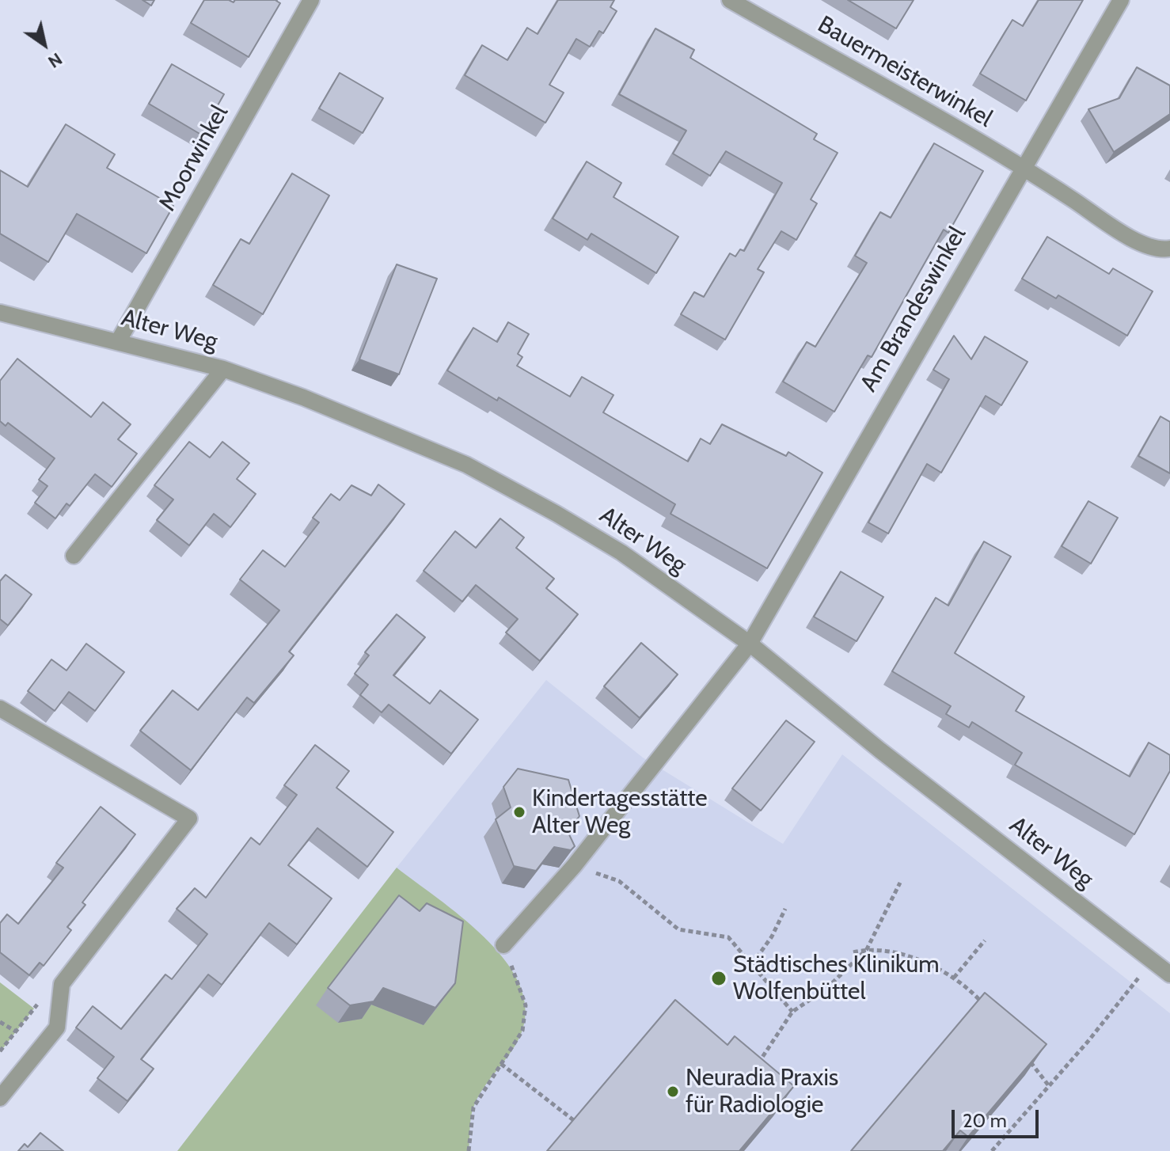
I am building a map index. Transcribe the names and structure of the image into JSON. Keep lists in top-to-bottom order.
{
  "streets": {
    "street": [
      "Bauermeisterwinkel",
      "Moorwinkel",
      "Am Brandeswinkel",
      "Alter Weg"
    ]
  },
  "crossings": [
    ["Bauermeisterwinkel", "Am Brandeswinkel"],
    ["Moorwinkel", "Alter Weg"],
    ["Am Brandeswinkel", "Alter Weg"]
  ],
  "places": ["Kindertagesstätte Alter Weg", "Städtisches Klinikum Wolfenbüttel", "Neuradia Praxis für Radiologie"],
  "scale_bar": "20 m",
  "north": "bottom right"
}
